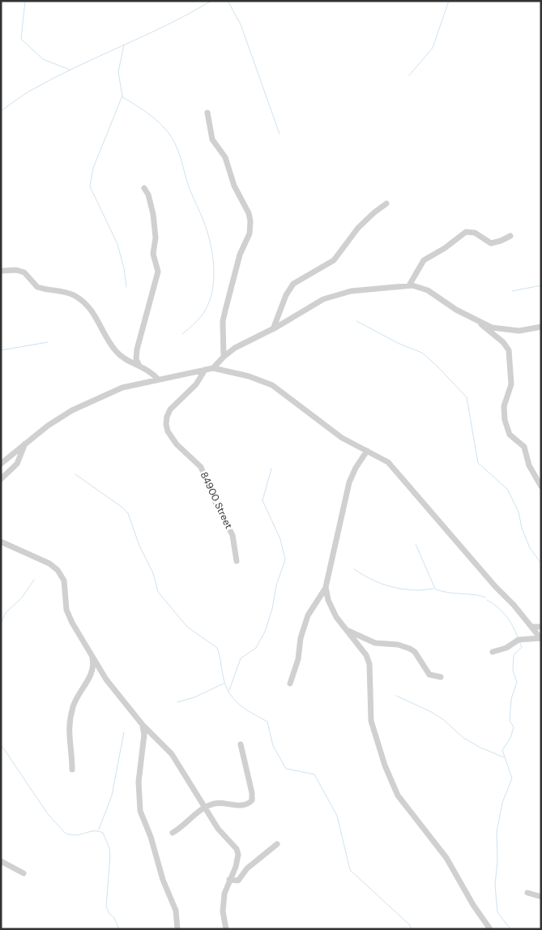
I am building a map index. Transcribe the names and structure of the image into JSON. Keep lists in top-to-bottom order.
{
  "streets": {
    "street": ["84900 Street"]
  }
}
